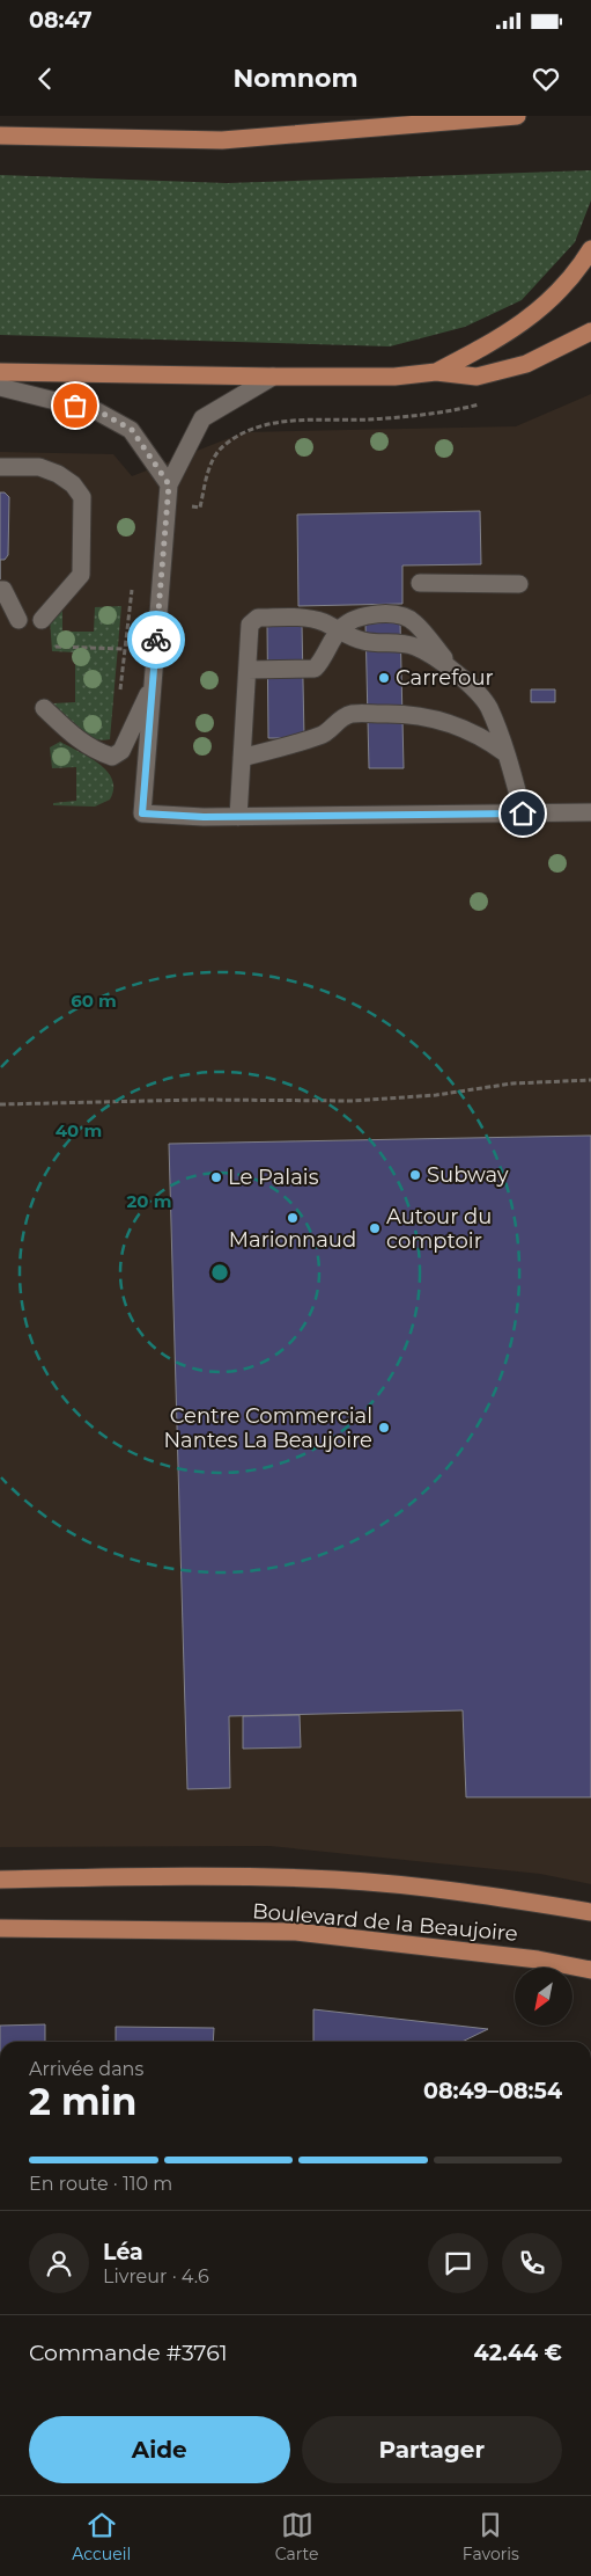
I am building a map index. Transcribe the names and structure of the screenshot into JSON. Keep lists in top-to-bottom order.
{
  "streets": {
    "main road": ["Boulevard de la Beaujoire"]
  },
  "places": [
    "Carrefour",
    "Subway",
    "Le Palais",
    "Marionnaud",
    "Autour du comptoir",
    "Centre Commercial Nantes La Beaujoire"
  ],
  "north": "bottom left",
  "page": {
    "status": "08:47",
    "header": "Nomnom",
    "heading": ["2 min", "Arrivée dans", "08:49–08:54"],
    "panel": [
      "Léa",
      "Livreur · 4.6",
      "Commande #3761",
      "42.44 €"
    ],
    "bar": "En route · 110 m",
    "buttons": ["Aide", "Partager"],
    "tabs": ["Accueil", "Carte", "Favoris"]
  },
  "rings": ["60 m", "40 m", "20 m"]
}
